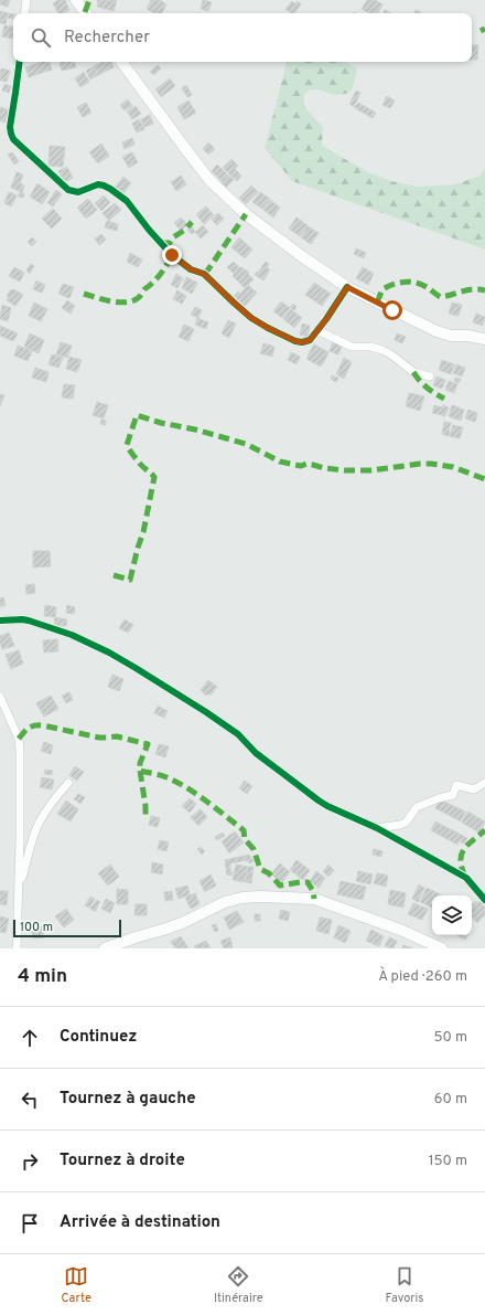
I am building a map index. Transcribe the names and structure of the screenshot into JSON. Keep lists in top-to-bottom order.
{
  "scale_bar": "100 m",
  "page": {
    "search": "Rechercher",
    "scale": "100 m",
    "heading": ["4 min", "À pied · 260 m"],
    "list": [
      ["Continuez", "50 m"],
      ["Tournez à gauche", "60 m"],
      ["Tournez à droite", "150 m"],
      "Arrivée à destination"
    ],
    "nav": ["Carte", "Itinéraire", "Favoris"]
  }
}
